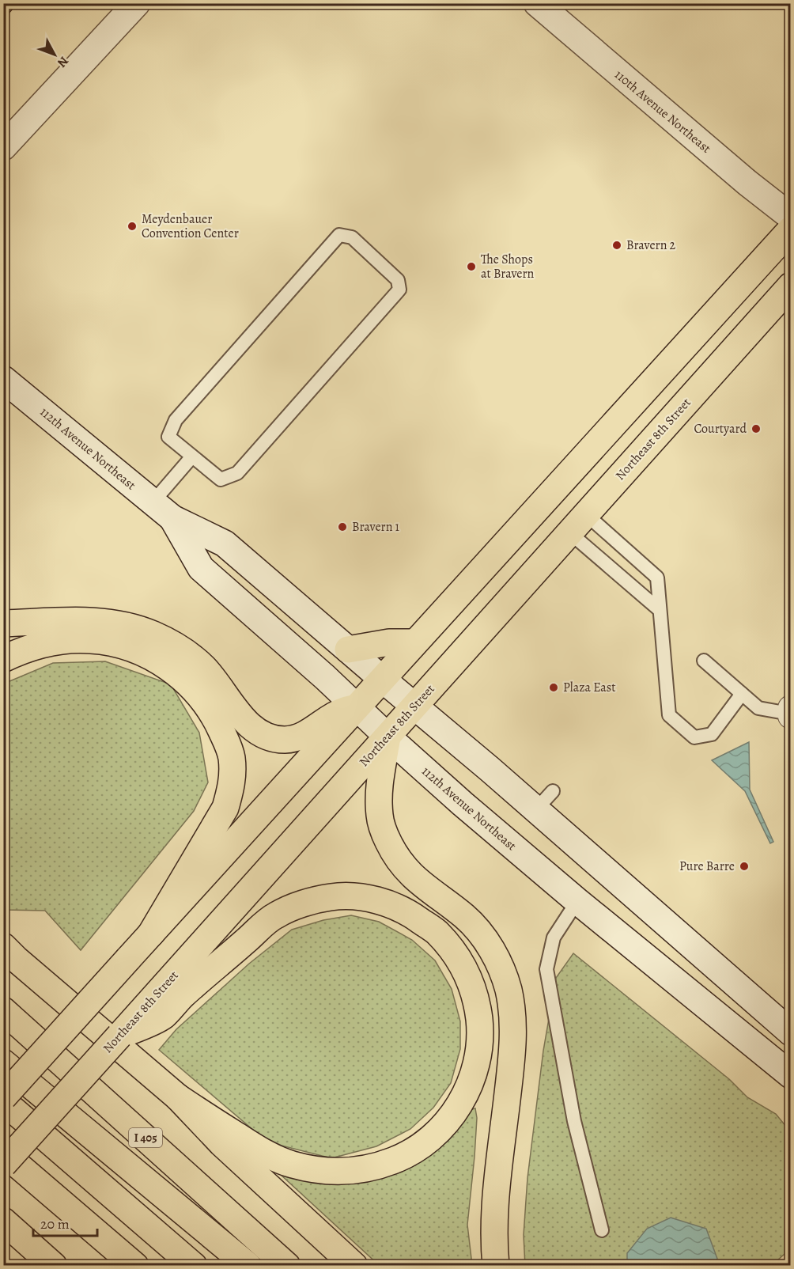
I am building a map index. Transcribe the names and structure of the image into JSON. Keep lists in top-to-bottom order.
{
  "streets": {
    "main road": [
      "110th Avenue Northeast",
      "Northeast 8th Street",
      "112th Avenue Northeast",
      "I 405"
    ]
  },
  "crossings": [
    ["Northeast 8th Street", "112th Avenue Northeast"]
  ],
  "places": [
    "Meydenbauer Convention Center",
    "Bravern 2",
    "The Shops at Bravern",
    "Courtyard",
    "Bravern 1",
    "Plaza East",
    "Pure Barre"
  ],
  "scale_bar": "20 m",
  "north": "bottom right"
}
